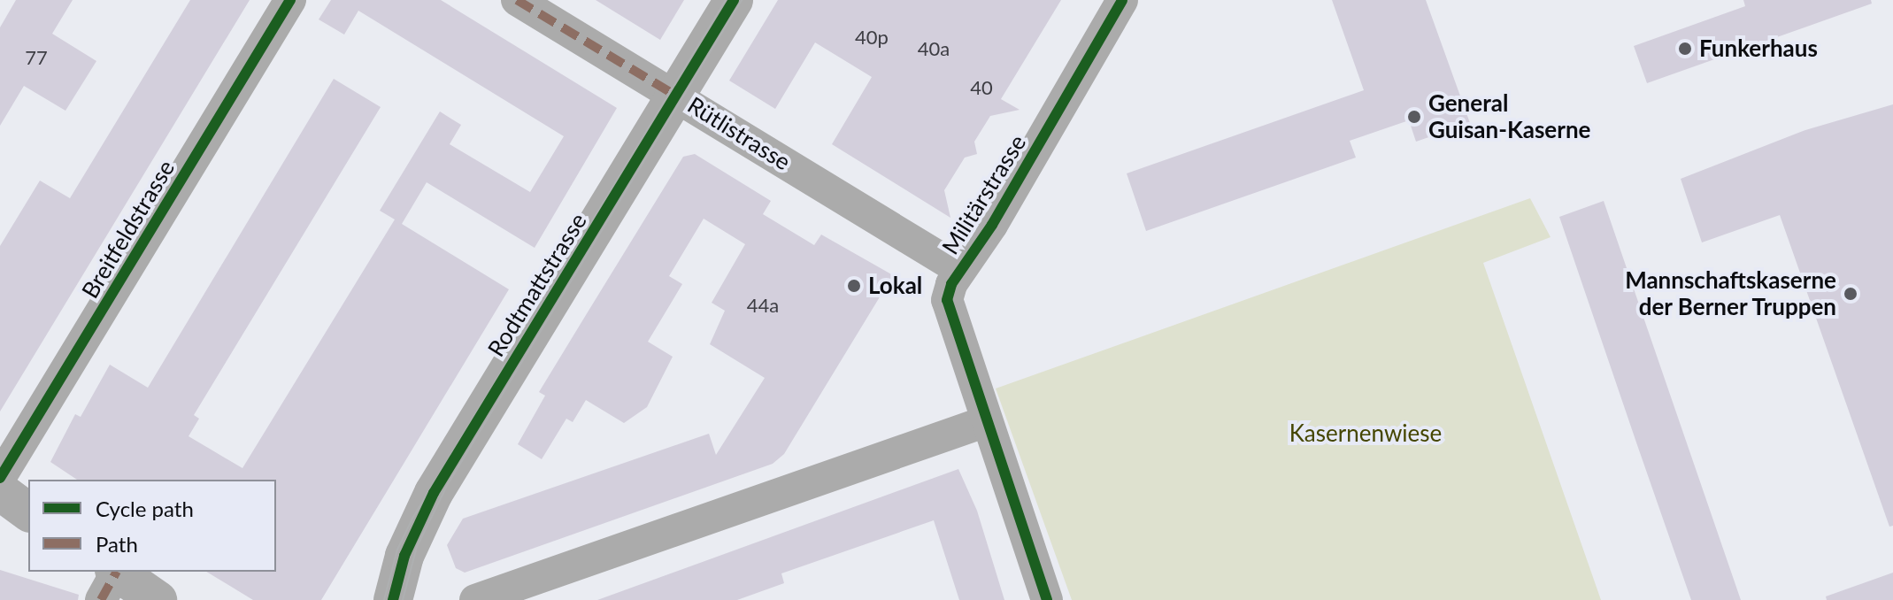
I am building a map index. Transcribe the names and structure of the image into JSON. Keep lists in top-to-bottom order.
{
  "streets": {
    "street": [
      "Rütlistrasse",
      "Militärstrasse",
      "Breitfeldstrasse",
      "Rodtmattstrasse"
    ]
  },
  "crossings": [
    ["Rütlistrasse", "Militärstrasse"],
    ["Rütlistrasse", "Rodtmattstrasse"]
  ],
  "parks": ["Kasernenwiese"],
  "places": [
    "Funkerhaus",
    "General Guisan-Kaserne",
    "Lokal",
    "Mannschaftskaserne der Berner Truppen"
  ],
  "house_numbers": [
    "40p",
    "40a",
    "77",
    "40",
    "44a"
  ],
  "legend": ["Cycle path", "Path"]
}
